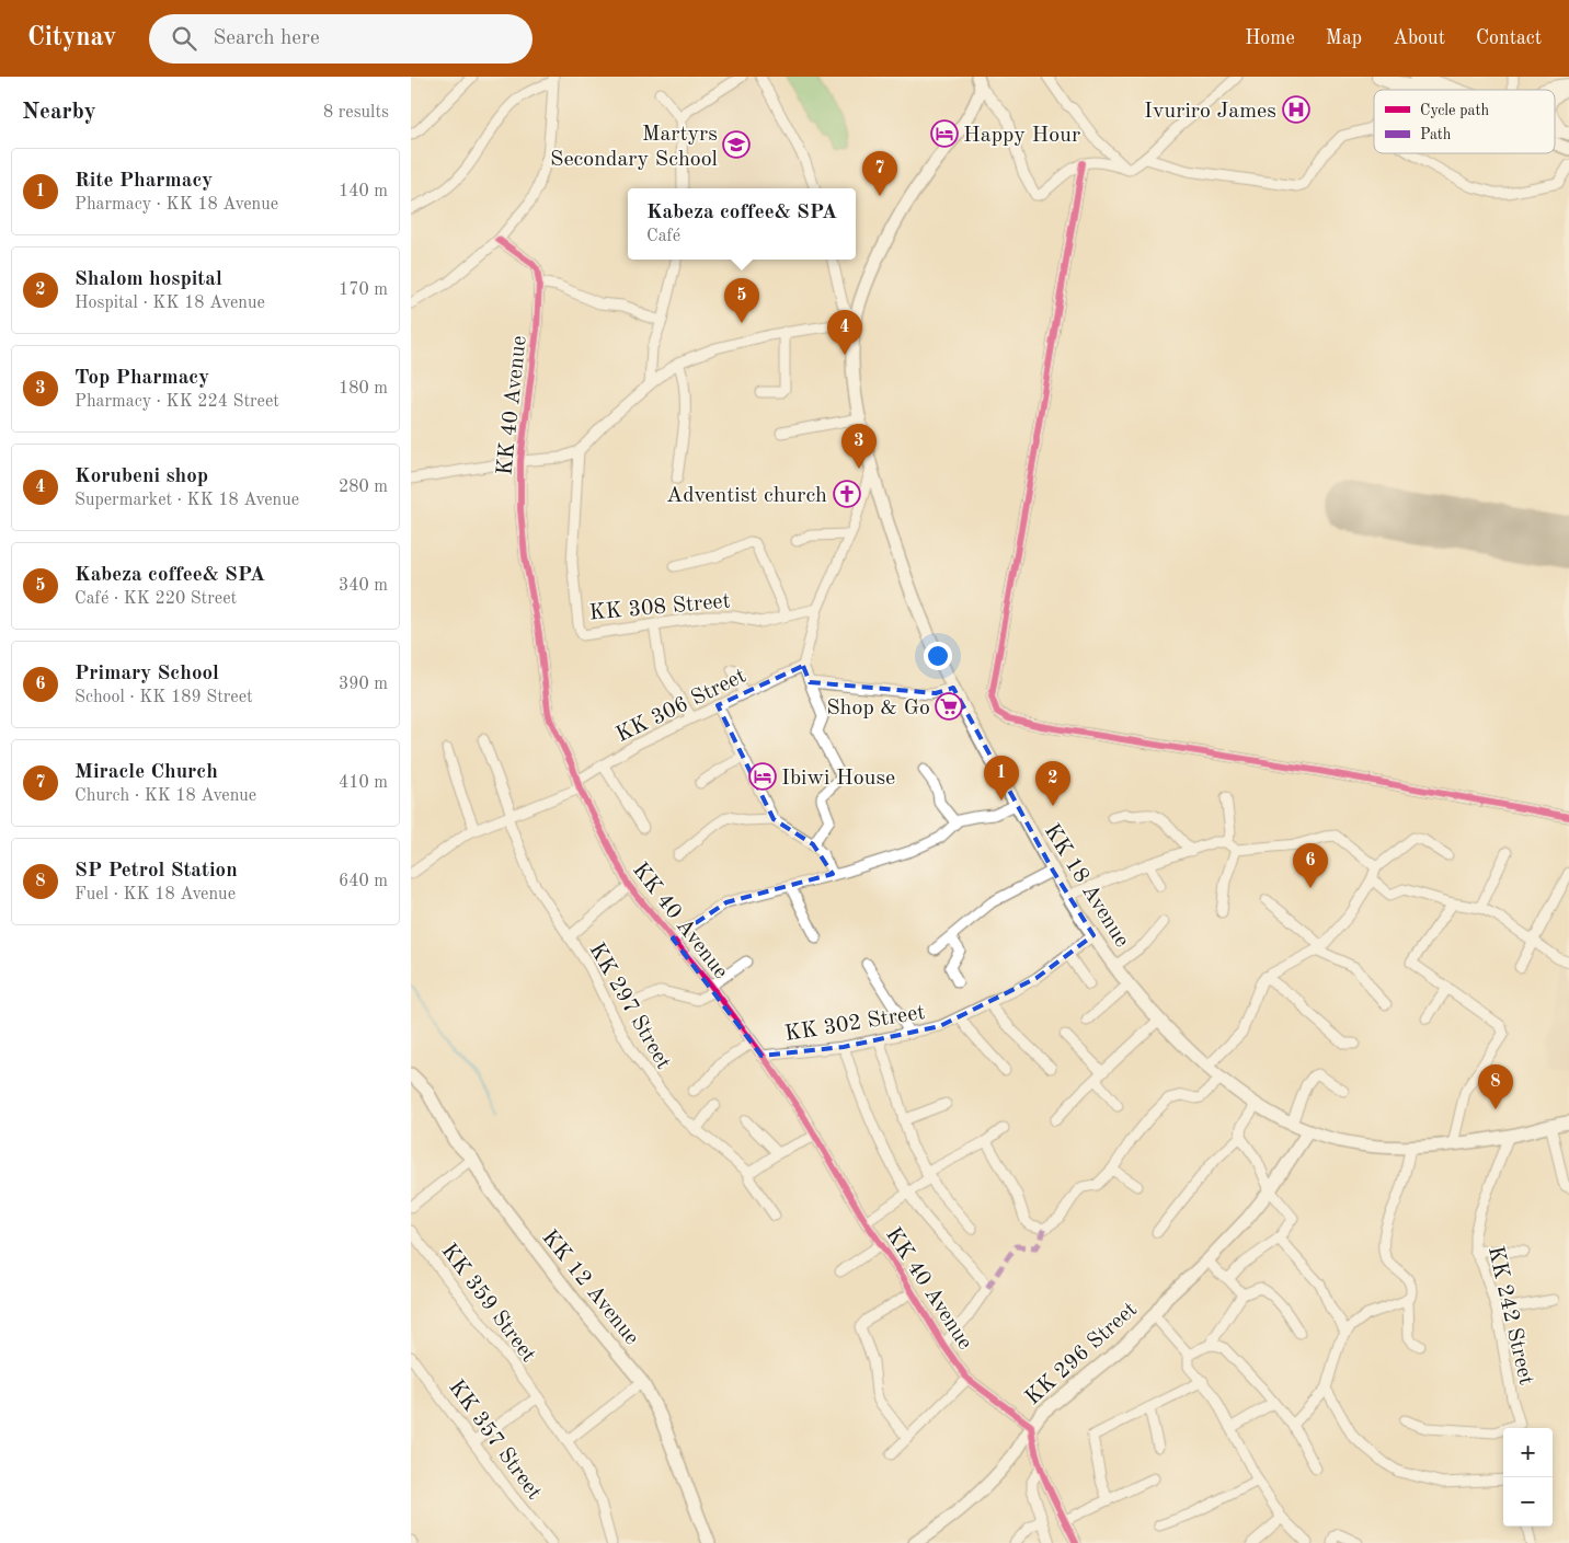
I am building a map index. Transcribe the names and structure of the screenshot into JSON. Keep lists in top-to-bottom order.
{
  "streets": {
    "main road": ["KK 18 Avenue", "KK 12 Avenue", "KK 296 Street"],
    "street": [
      "KK 40 Avenue",
      "KK 308 Street",
      "KK 306 Street",
      "KK 297 Street",
      "KK 302 Street",
      "KK 359 Street",
      "KK 242 Street",
      "KK 357 Street"
    ]
  },
  "crossings": [
    ["KK 40 Avenue", "KK 306 Street"],
    ["KK 40 Avenue", "KK 302 Street"],
    ["KK 40 Avenue", "KK 296 Street"],
    ["KK 306 Street", "KK 297 Street"],
    ["KK 18 Avenue", "KK 302 Street"],
    ["KK 18 Avenue", "KK 242 Street"],
    ["KK 18 Avenue", "KK 296 Street"]
  ],
  "places": {
    "hospital": ["Ivuriro James"],
    "hotel": ["Happy Hour", "Ibiwi House"],
    "school or university": ["Martyrs Secondary School"],
    "church": ["Adventist church"],
    "supermarket": ["Shop & Go"]
  },
  "legend": ["Cycle path", "Path"],
  "page": {
    "header": "Citynav",
    "search": "Search here",
    "nav": [
      "Home",
      "Map",
      "About",
      "Contact"
    ],
    "heading": ["Nearby", "8 results"],
    "list": [
      {
        "mark": "1",
        "name": "Rite Pharmacy",
        "note": "Pharmacy · KK 18 Avenue",
        "value": "140 m"
      },
      {
        "mark": "2",
        "name": "Shalom hospital",
        "note": "Hospital · KK 18 Avenue",
        "value": "170 m"
      },
      {
        "mark": "3",
        "name": "Top Pharmacy",
        "note": "Pharmacy · KK 224 Street",
        "value": "180 m"
      },
      {
        "mark": "4",
        "name": "Korubeni shop",
        "note": "Supermarket · KK 18 Avenue",
        "value": "280 m"
      },
      {
        "mark": "5",
        "name": "Kabeza coffee& SPA",
        "note": "Café · KK 220 Street",
        "value": "340 m"
      },
      {
        "mark": "6",
        "name": "Primary School",
        "note": "School · KK 189 Street",
        "value": "390 m"
      },
      {
        "mark": "7",
        "name": "Miracle Church",
        "note": "Church · KK 18 Avenue",
        "value": "410 m"
      },
      {
        "mark": "8",
        "name": "SP Petrol Station",
        "note": "Fuel · KK 18 Avenue",
        "value": "640 m"
      }
    ],
    "pins": [
      "7",
      "5",
      "4",
      "3",
      "1",
      "2",
      "6",
      "8"
    ],
    "popup": ["Kabeza coffee& SPA", "Café"],
    "map_buttons": ["+", "−"]
  }
}
